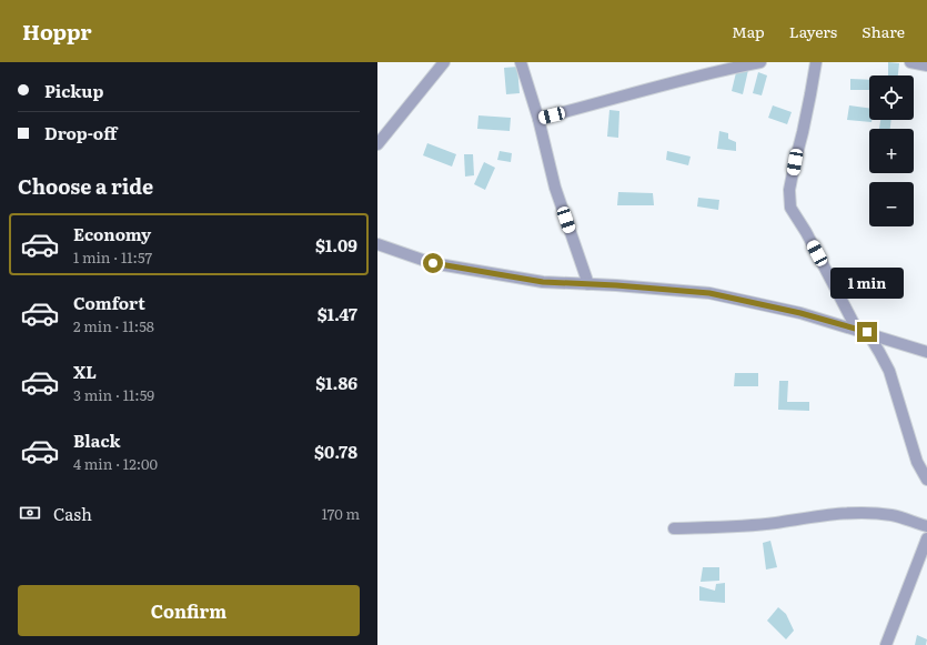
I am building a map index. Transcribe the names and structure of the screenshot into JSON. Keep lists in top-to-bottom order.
{
  "page": {
    "header": "Hoppr",
    "nav": ["Map", "Layers", "Share"],
    "banner": ["Pickup", "Drop-off"],
    "map_buttons": ["+", "−"],
    "heading": "Choose a ride",
    "list": [
      {
        "name": "Economy",
        "note": "1 min · 11:57",
        "value": "$1.09"
      },
      {
        "name": "Comfort",
        "note": "2 min · 11:58",
        "value": "$1.47"
      },
      {
        "name": "XL",
        "note": "3 min · 11:59",
        "value": "$1.86"
      },
      {
        "name": "Black",
        "note": "4 min · 12:00",
        "value": "$0.78"
      }
    ],
    "bubble": "1 min",
    "pay": ["Cash", "170 m"],
    "buttons": "Confirm"
  }
}
